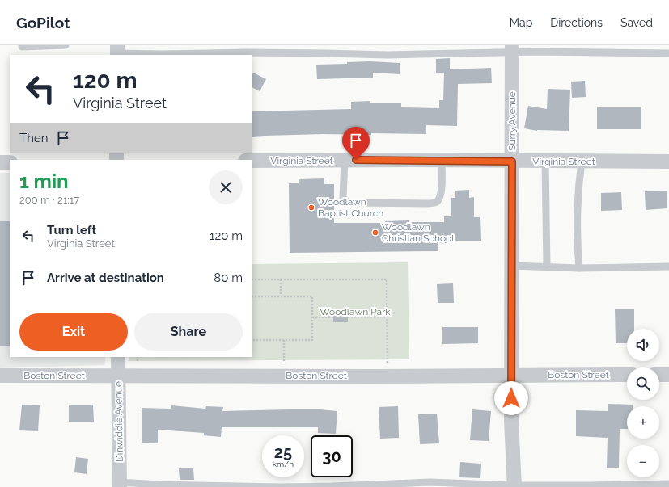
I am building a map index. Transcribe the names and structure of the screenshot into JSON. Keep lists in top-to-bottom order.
{
  "streets": {
    "street": [
      "Surry Avenue",
      "Virginia Street",
      "Boston Street",
      "Dinwiddie Avenue"
    ]
  },
  "crossings": [
    ["Surry Avenue", "Virginia Street"],
    ["Surry Avenue", "Boston Street"],
    ["Boston Street", "Dinwiddie Avenue"]
  ],
  "parks": ["Woodlawn Park"],
  "places": ["Woodlawn Baptist Church", "Woodlawn Christian School"],
  "page": {
    "header": "GoPilot",
    "nav": ["Map", "Directions", "Saved"],
    "turn": ["120 m", "Virginia Street"],
    "then": "Then",
    "heading": ["1 min", "200 m · 21:17"],
    "list": [
      {
        "name": "Turn left",
        "note": "Virginia Street",
        "value": "120 m"
      },
      {
        "name": "Arrive at destination",
        "value": "80 m"
      }
    ],
    "buttons": ["Exit", "Share"],
    "map_buttons": ["+", "−"],
    "speed": "25 km/h",
    "limit": "30"
  }
}
